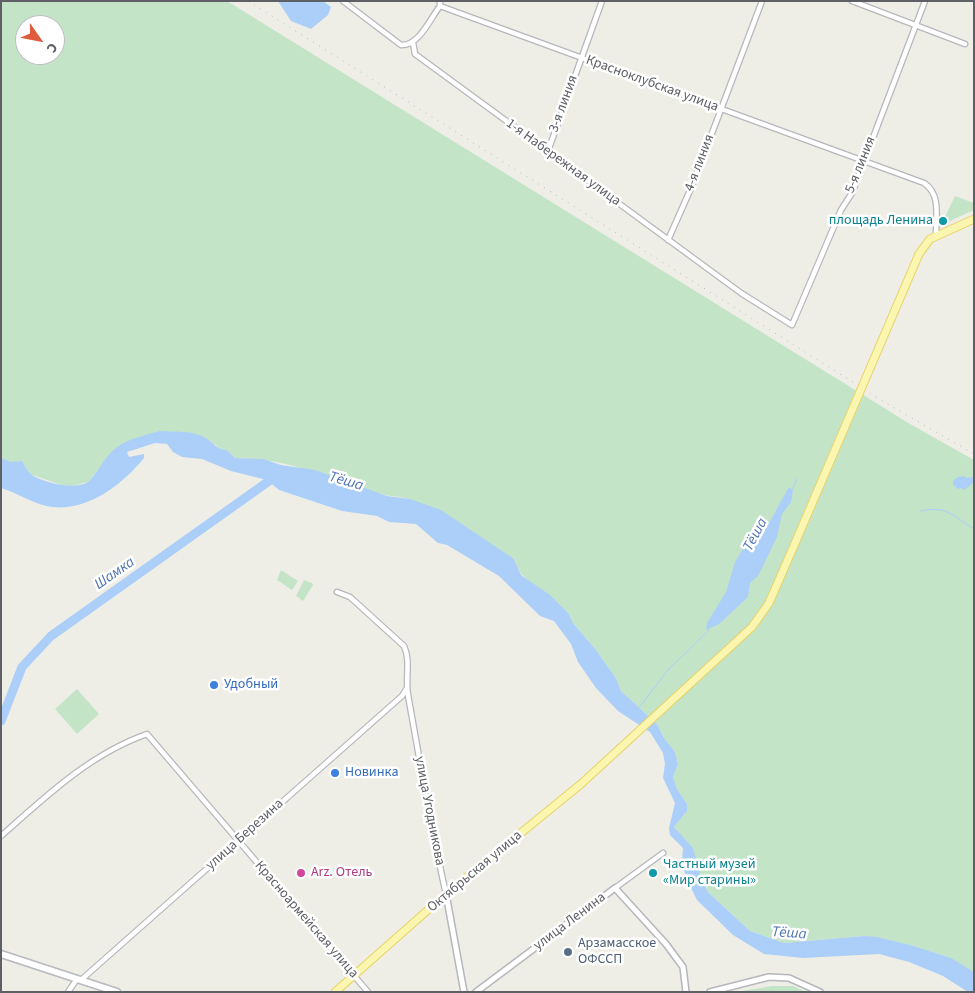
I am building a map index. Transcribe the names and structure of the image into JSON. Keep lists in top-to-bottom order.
{
  "streets": {
    "main road": ["Октябрьская улица"],
    "street": [
      "Красноклубская улица",
      "3-я линия",
      "1-я Набережная улица",
      "4-я линия",
      "5-я линия",
      "улица Угодникова",
      "улица Березина",
      "Красноармейская улица",
      "улица Ленина"
    ]
  },
  "crossings": [
    ["Красноклубская улица", "3-я линия"],
    ["Красноклубская улица", "4-я линия"],
    ["Красноклубская улица", "5-я линия"],
    ["Красноклубская улица", "Октябрьская улица"],
    ["3-я линия", "1-я Набережная улица"],
    ["1-я Набережная улица", "4-я линия"],
    ["1-я Набережная улица", "5-я линия"],
    ["улица Угодникова", "улица Березина"],
    ["улица Угодникова", "Октябрьская улица"],
    ["улица Березина", "Красноармейская улица"],
    ["Октябрьская улица", "Красноармейская улица"]
  ],
  "water": ["Тёша", "Шамка"],
  "places": [
    "площадь Ленина",
    "Удобный",
    "Новинка",
    "Arz. Отель",
    "Частный музей «Мир старины»",
    "Арзамасское ОФССП"
  ],
  "north": "bottom right"
}
